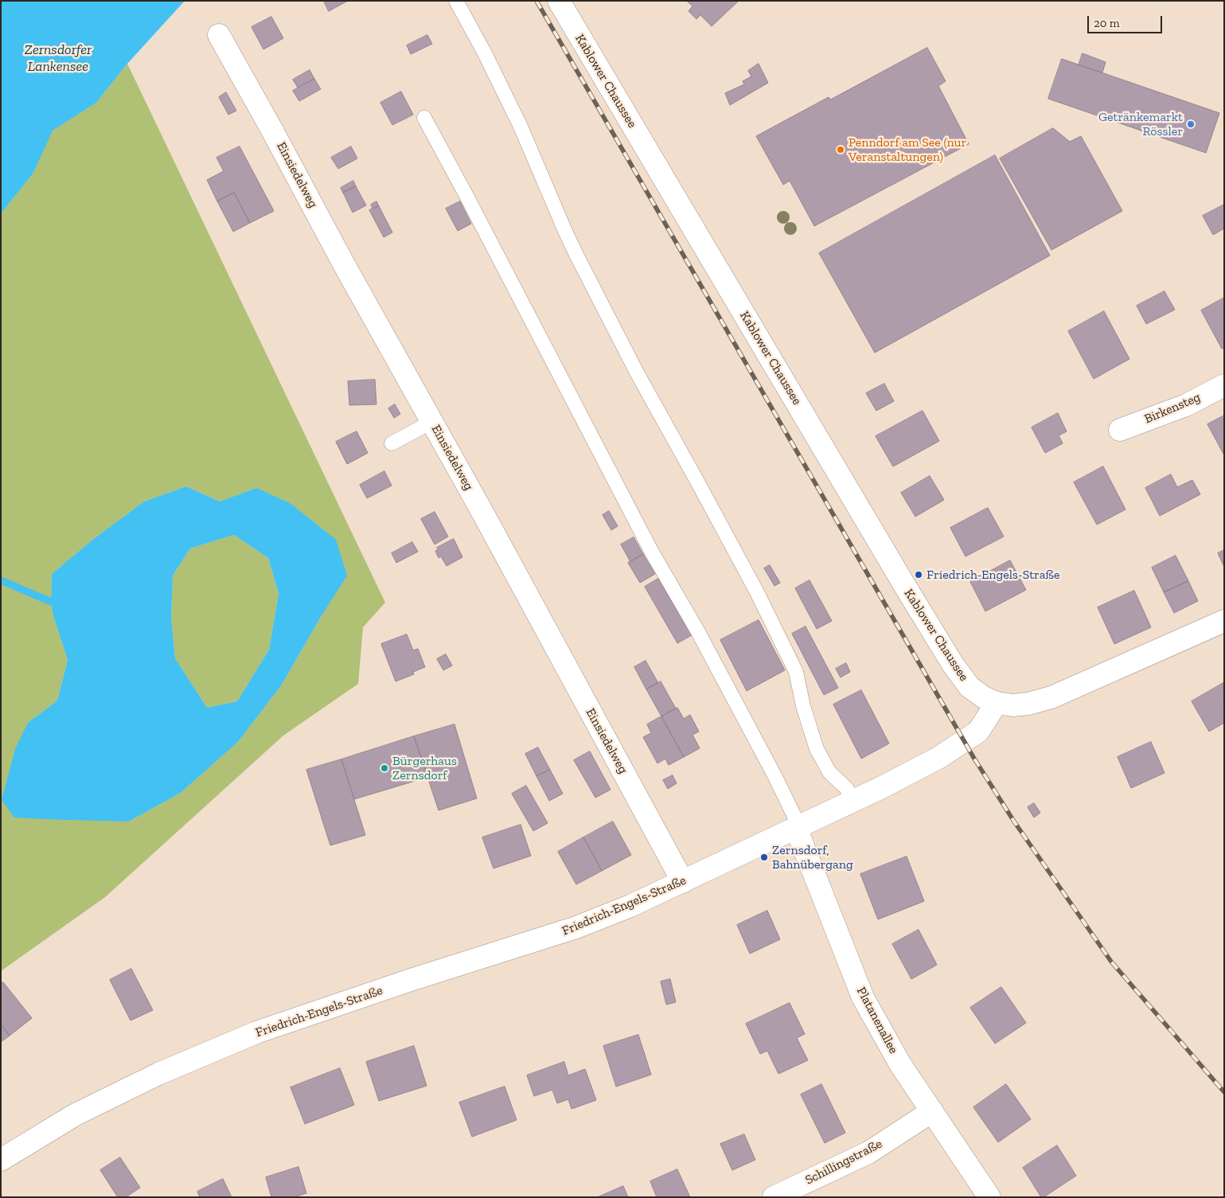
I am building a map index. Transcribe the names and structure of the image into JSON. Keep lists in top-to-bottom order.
{
  "streets": {
    "street": [
      "Kablower Chaussee",
      "Einsiedelweg",
      "Birkensteg",
      "Friedrich-Engels-Straße",
      "Platanenallee",
      "Schillingstraße"
    ]
  },
  "crossings": [
    ["Kablower Chaussee", "Friedrich-Engels-Straße"],
    ["Einsiedelweg", "Friedrich-Engels-Straße"],
    ["Friedrich-Engels-Straße", "Platanenallee"],
    ["Platanenallee", "Schillingstraße"]
  ],
  "water": ["Zernsdorfer Lankensee"],
  "places": [
    "Getränkemarkt Rössler",
    "Penndorf am See (nur Veranstaltungen)",
    "Friedrich-Engels-Straße",
    "Bürgerhaus Zernsdorf",
    "Zernsdorf, Bahnübergang"
  ],
  "scale_bar": "20 m"
}
